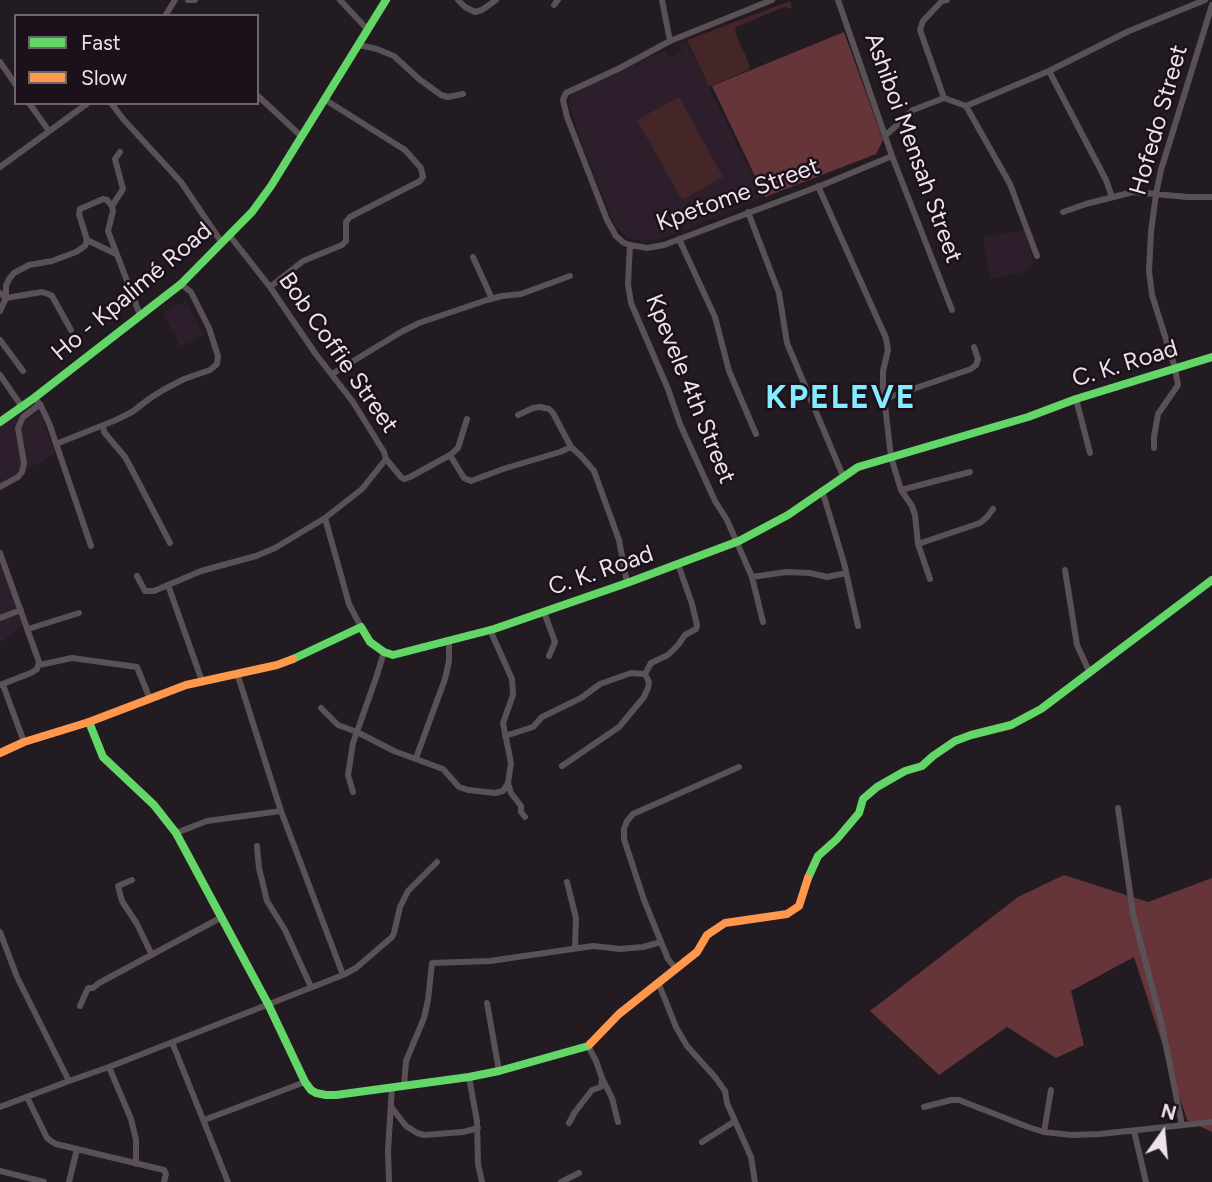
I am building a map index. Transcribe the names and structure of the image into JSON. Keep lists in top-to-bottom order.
{
  "streets": {
    "street": [
      "Hofedo Street",
      "Ashiboi Mensah Street",
      "Kpetome Street",
      "Ho - Kpalimé Road",
      "Bob Coffie Street",
      "C. K. Road",
      "Kpevele 4th Street"
    ]
  },
  "crossings": [
    ["Hofedo Street", "C. K. Road"],
    ["Ashiboi Mensah Street", "Kpetome Street"],
    ["Kpetome Street", "Kpevele 4th Street"],
    ["Ho - Kpalimé Road", "Bob Coffie Street"],
    ["C. K. Road", "Kpevele 4th Street"]
  ],
  "districts": ["KPELEVE"],
  "legend": ["Fast", "Slow"],
  "north": "top"
}
